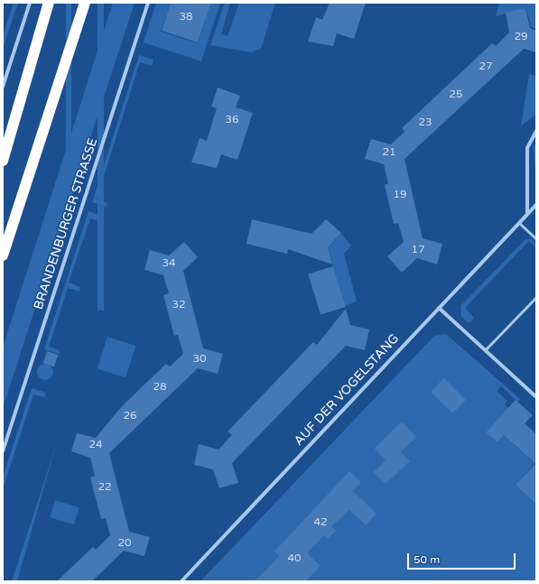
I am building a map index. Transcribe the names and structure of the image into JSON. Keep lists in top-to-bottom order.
{
  "streets": {
    "street": ["BRANDENBURGER STRASSE", "AUF DER VOGELSTANG"]
  },
  "house_numbers": [
    "38",
    "29",
    "27",
    "25",
    "36",
    "23",
    "21",
    "19",
    "17",
    "34",
    "32",
    "30",
    "28",
    "26",
    "24",
    "22",
    "42",
    "20",
    "40"
  ],
  "scale_bar": "50 m"
}
